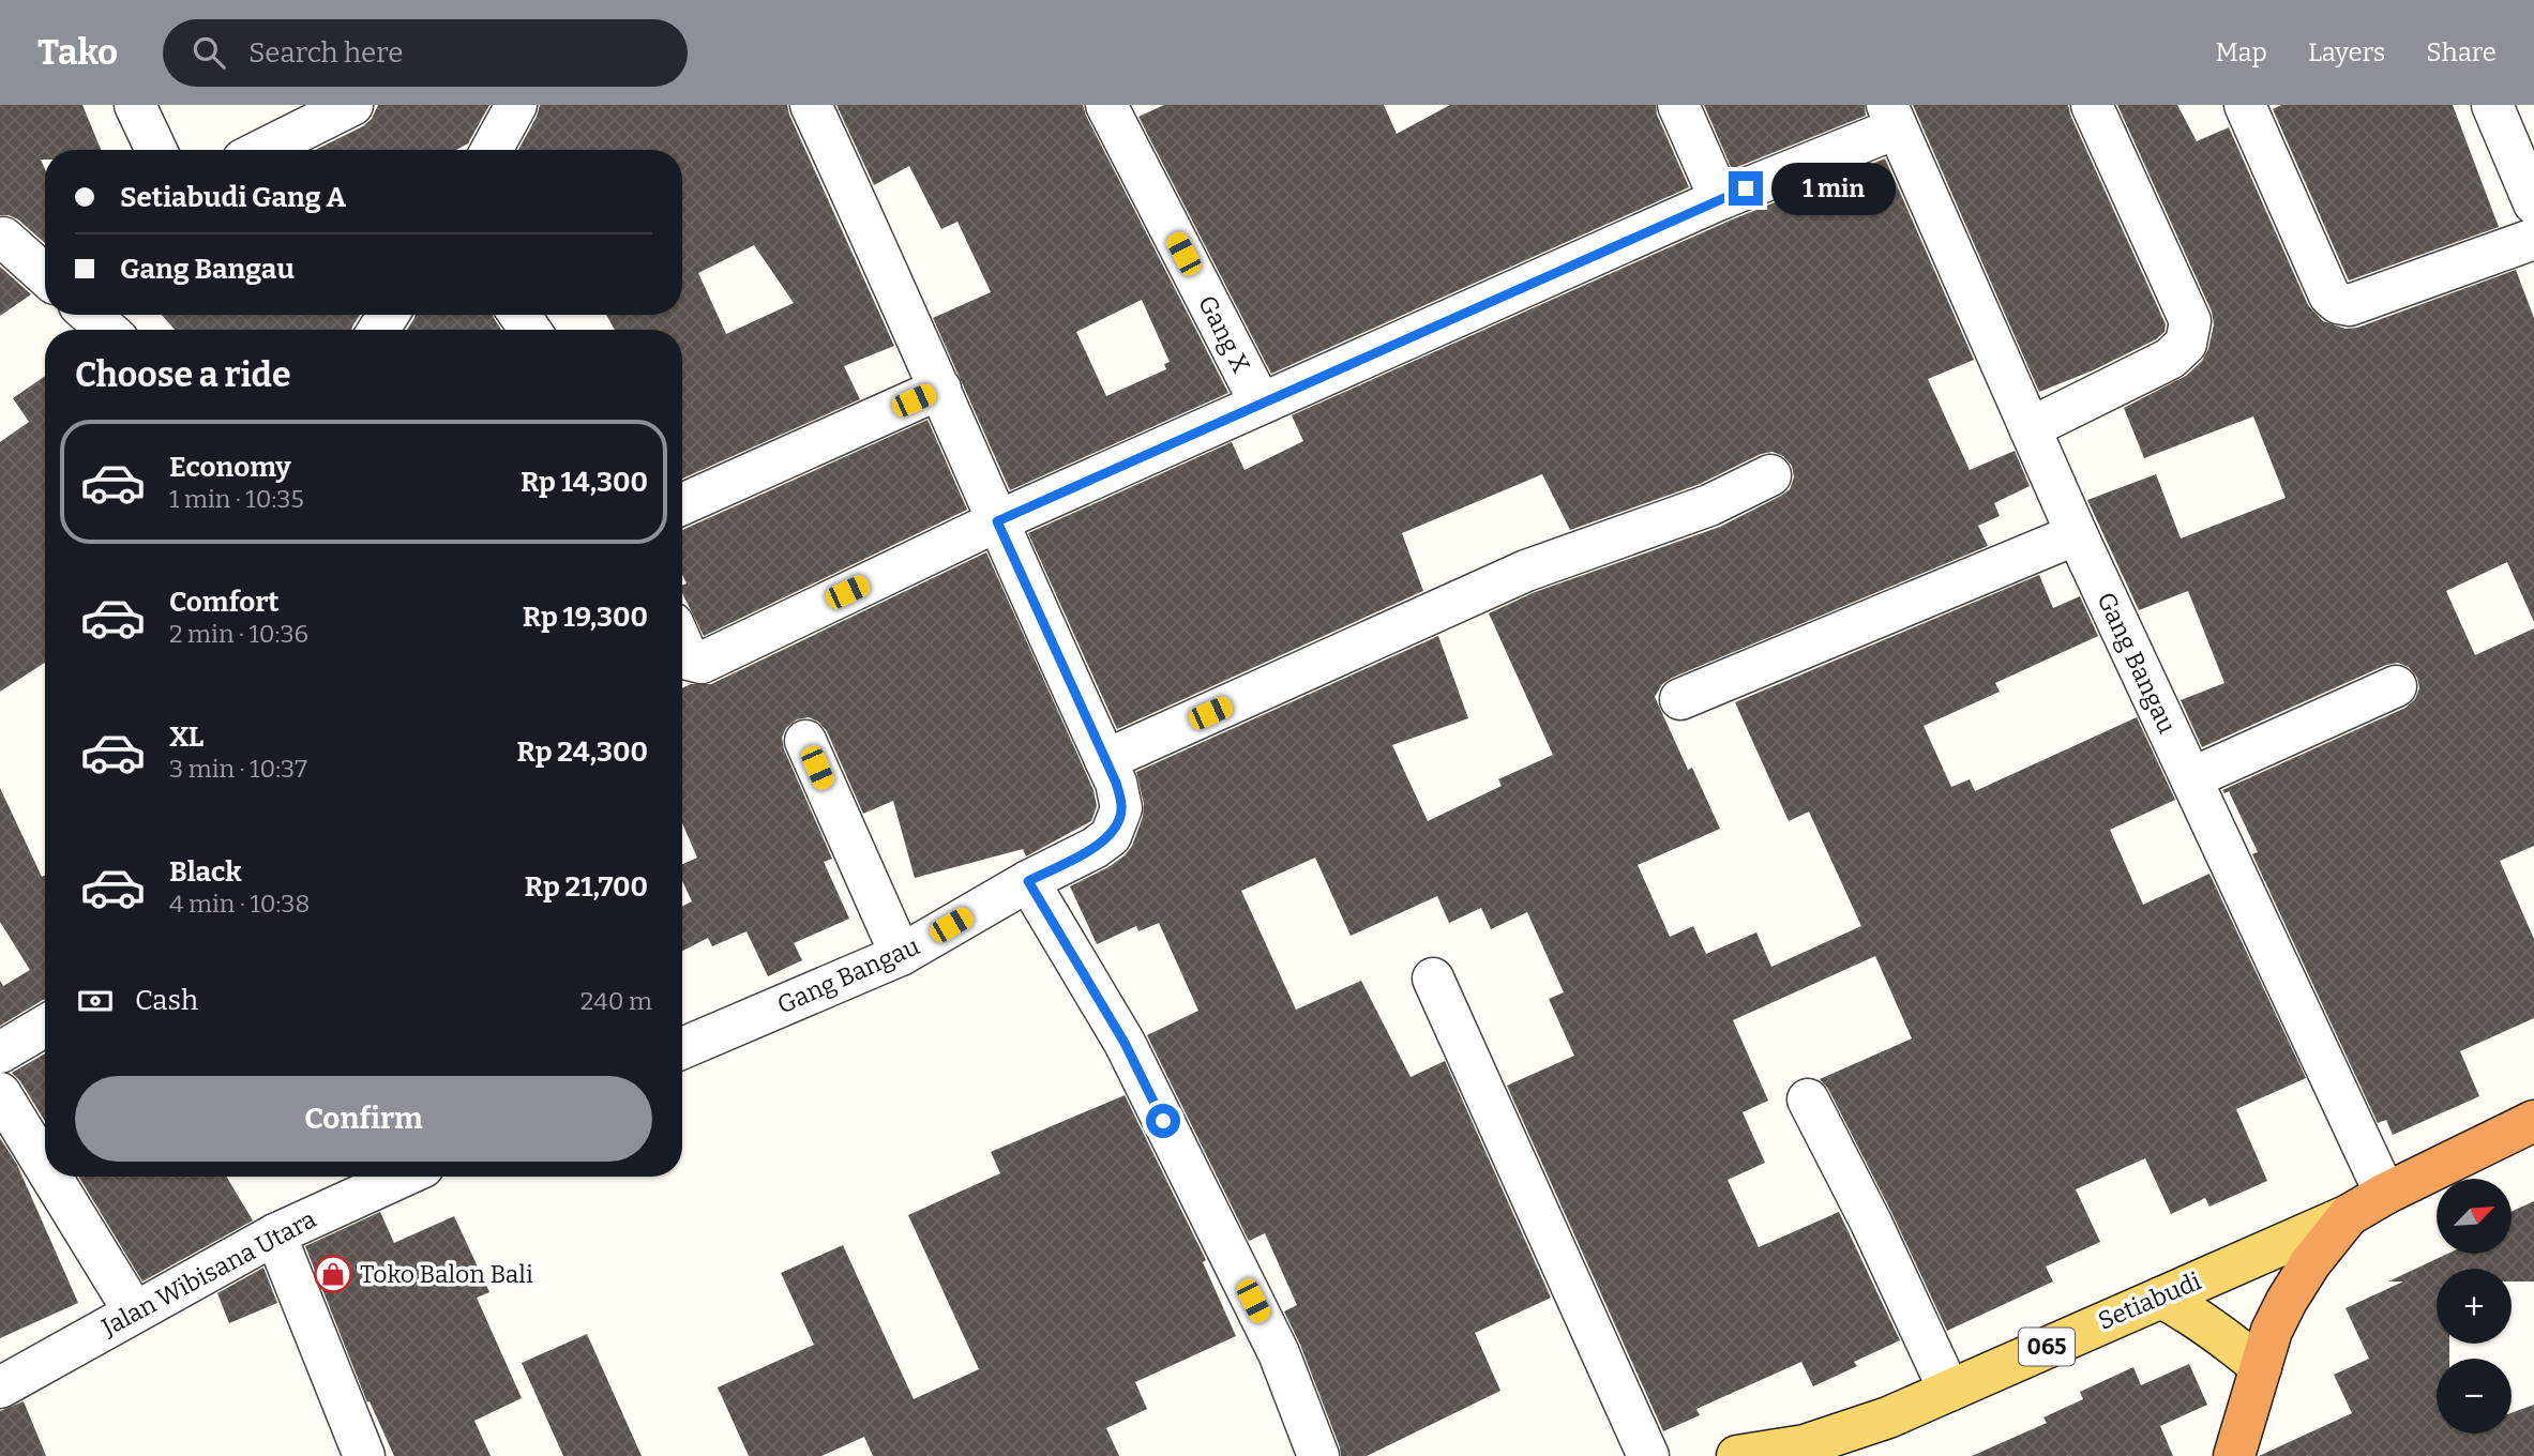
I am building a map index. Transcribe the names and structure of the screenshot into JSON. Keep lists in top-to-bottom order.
{
  "streets": {
    "main road": ["Setiabudi", "065"],
    "street": ["Gang X", "Gang Bangau", "Jalan Wibisana Utara"]
  },
  "crossings": [
    ["Gang X", "Gang Bangau"]
  ],
  "places": {
    "shop": ["Toko Balon Bali"]
  },
  "north": "top right",
  "page": {
    "header": "Tako",
    "search": "Search here",
    "nav": ["Map", "Layers", "Share"],
    "banner": ["Setiabudi Gang A", "Gang Bangau"],
    "bubble": "1 min",
    "heading": "Choose a ride",
    "list": [
      {
        "name": "Economy",
        "note": "1 min · 10:35",
        "value": "Rp 14,300"
      },
      {
        "name": "Comfort",
        "note": "2 min · 10:36",
        "value": "Rp 19,300"
      },
      {
        "name": "XL",
        "note": "3 min · 10:37",
        "value": "Rp 24,300"
      },
      {
        "name": "Black",
        "note": "4 min · 10:38",
        "value": "Rp 21,700"
      }
    ],
    "pay": ["Cash", "240 m"],
    "buttons": "Confirm",
    "map_buttons": ["+", "−"]
  }
}
